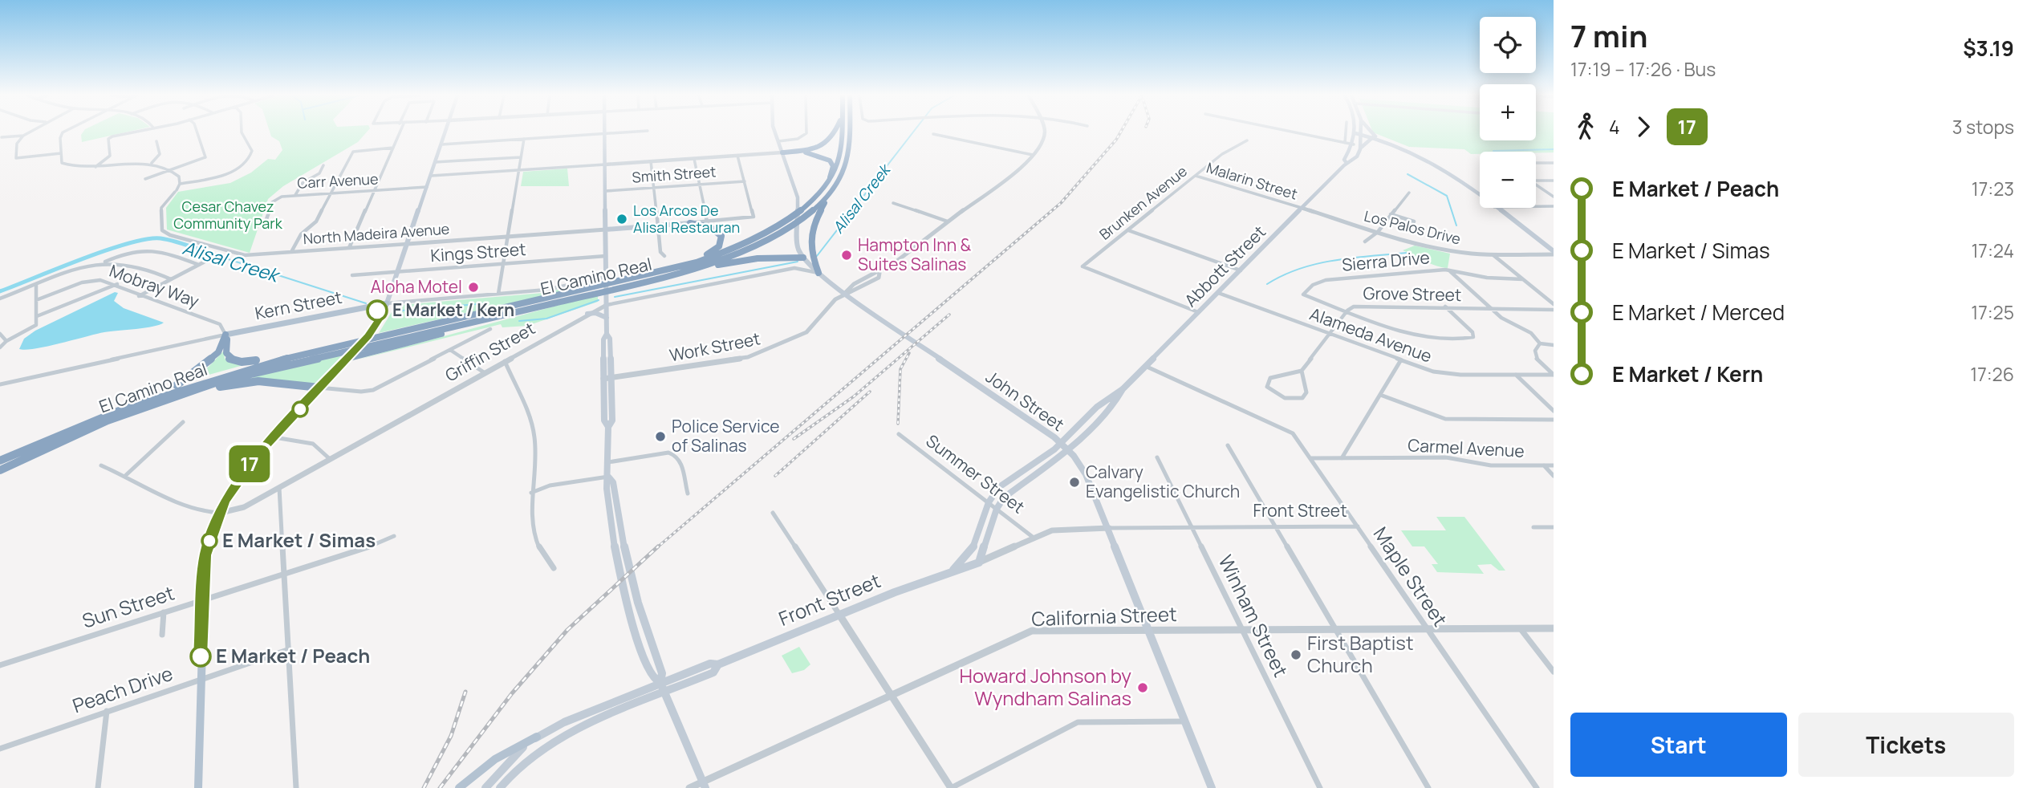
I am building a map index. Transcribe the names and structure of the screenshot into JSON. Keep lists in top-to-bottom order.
{
  "streets": {
    "highway": ["El Camino Real"],
    "main road": [
      "Abbott Street",
      "Kern Street",
      "John Street",
      "Front Street"
    ],
    "street": [
      "Smith Street",
      "Carr Avenue",
      "Malarin Street",
      "Brunken Avenue",
      "Los Palos Drive",
      "North Madeira Avenue",
      "Kings Street",
      "Sierra Drive",
      "Mobray Way",
      "Grove Street",
      "Alameda Avenue",
      "Work Street",
      "Griffin Street",
      "Carmel Avenue",
      "Summer Street",
      "Maple Street",
      "Sun Street",
      "Winham Street",
      "California Street",
      "Peach Drive"
    ]
  },
  "crossings": [
    ["Malarin Street", "Brunken Avenue"],
    ["Malarin Street", "Los Palos Drive"],
    ["Malarin Street", "Abbott Street"],
    ["Brunken Avenue", "Abbott Street"],
    ["Los Palos Drive", "Abbott Street"],
    ["Sierra Drive", "Grove Street"],
    ["Abbott Street", "Alameda Avenue"],
    ["Abbott Street", "John Street"],
    ["Abbott Street", "Summer Street"],
    ["Abbott Street", "Front Street"],
    ["Abbott Street", "Maple Street"],
    ["Mobray Way", "Kern Street"],
    ["Grove Street", "Alameda Avenue"],
    ["Work Street", "John Street"],
    ["Griffin Street", "John Street"],
    ["John Street", "Front Street"],
    ["John Street", "California Street"],
    ["Carmel Avenue", "Maple Street"],
    ["Summer Street", "Front Street"],
    ["Front Street", "Maple Street"],
    ["Front Street", "Winham Street"],
    ["Maple Street", "California Street"],
    ["Winham Street", "California Street"]
  ],
  "water": ["Alisal Creek"],
  "parks": ["Cesar Chavez Community Park"],
  "places": [
    "Los Arcos De Alisal Restauran",
    "Hampton Inn & Suites Salinas",
    "Aloha Motel",
    "E Market / Kern",
    "Police Service of Salinas",
    "Calvary Evangelistic Church",
    "E Market / Simas",
    "First Baptist Church",
    "E Market / Peach",
    "Howard Johnson by Wyndham Salinas"
  ],
  "lines": ["bus line 17"],
  "page": {
    "on_map": "17",
    "heading": ["7 min", "17:19 – 17:26 · Bus", "$3.19"],
    "map_buttons": ["+", "−"],
    "legs": ["4", "17", "3 stops"],
    "list": [
      {
        "name": "E Market / Peach",
        "value": "17:23"
      },
      {
        "name": "E Market / Simas",
        "value": "17:24"
      },
      {
        "name": "E Market / Merced",
        "value": "17:25"
      },
      {
        "name": "E Market / Kern",
        "value": "17:26"
      }
    ],
    "buttons": ["Start", "Tickets"]
  }
}
